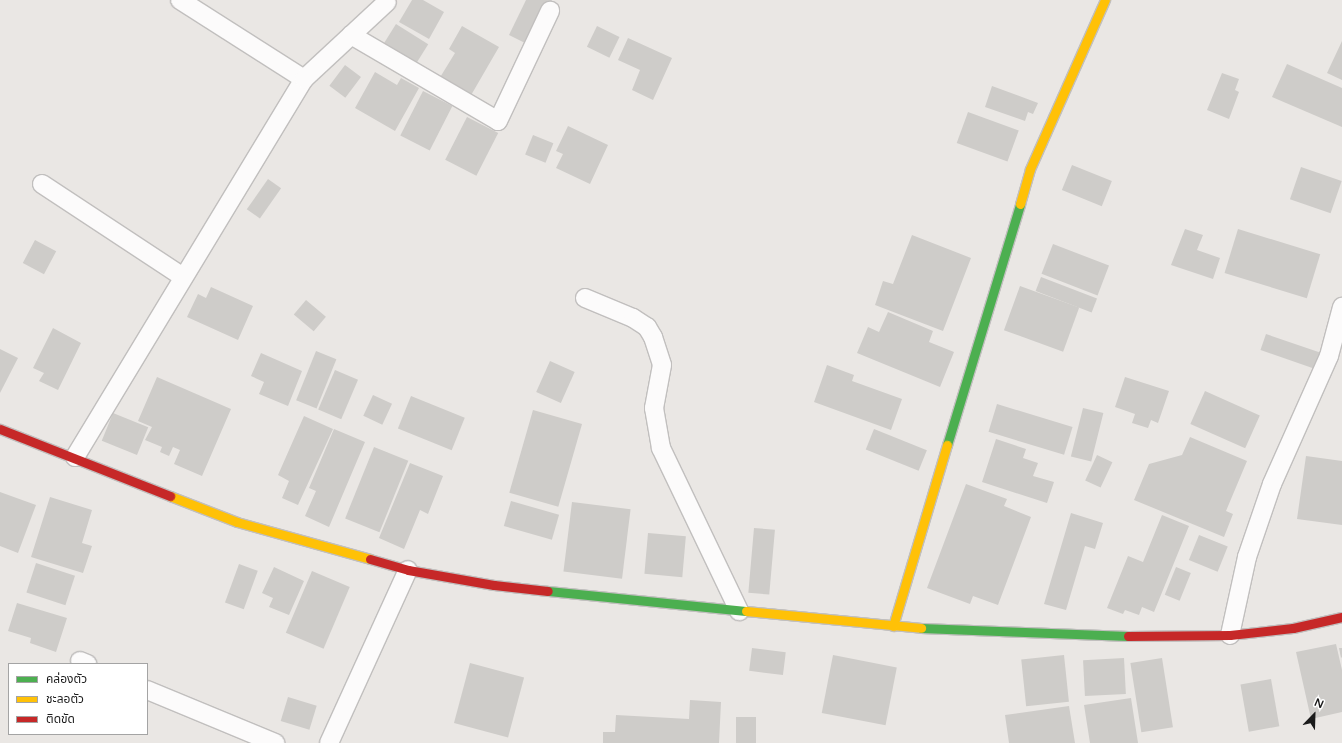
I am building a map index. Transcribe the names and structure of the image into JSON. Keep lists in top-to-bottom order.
{
  "legend": ["คล่องตัว", "ชะลอตัว", "ติดขัด"],
  "north": "top right"
}
